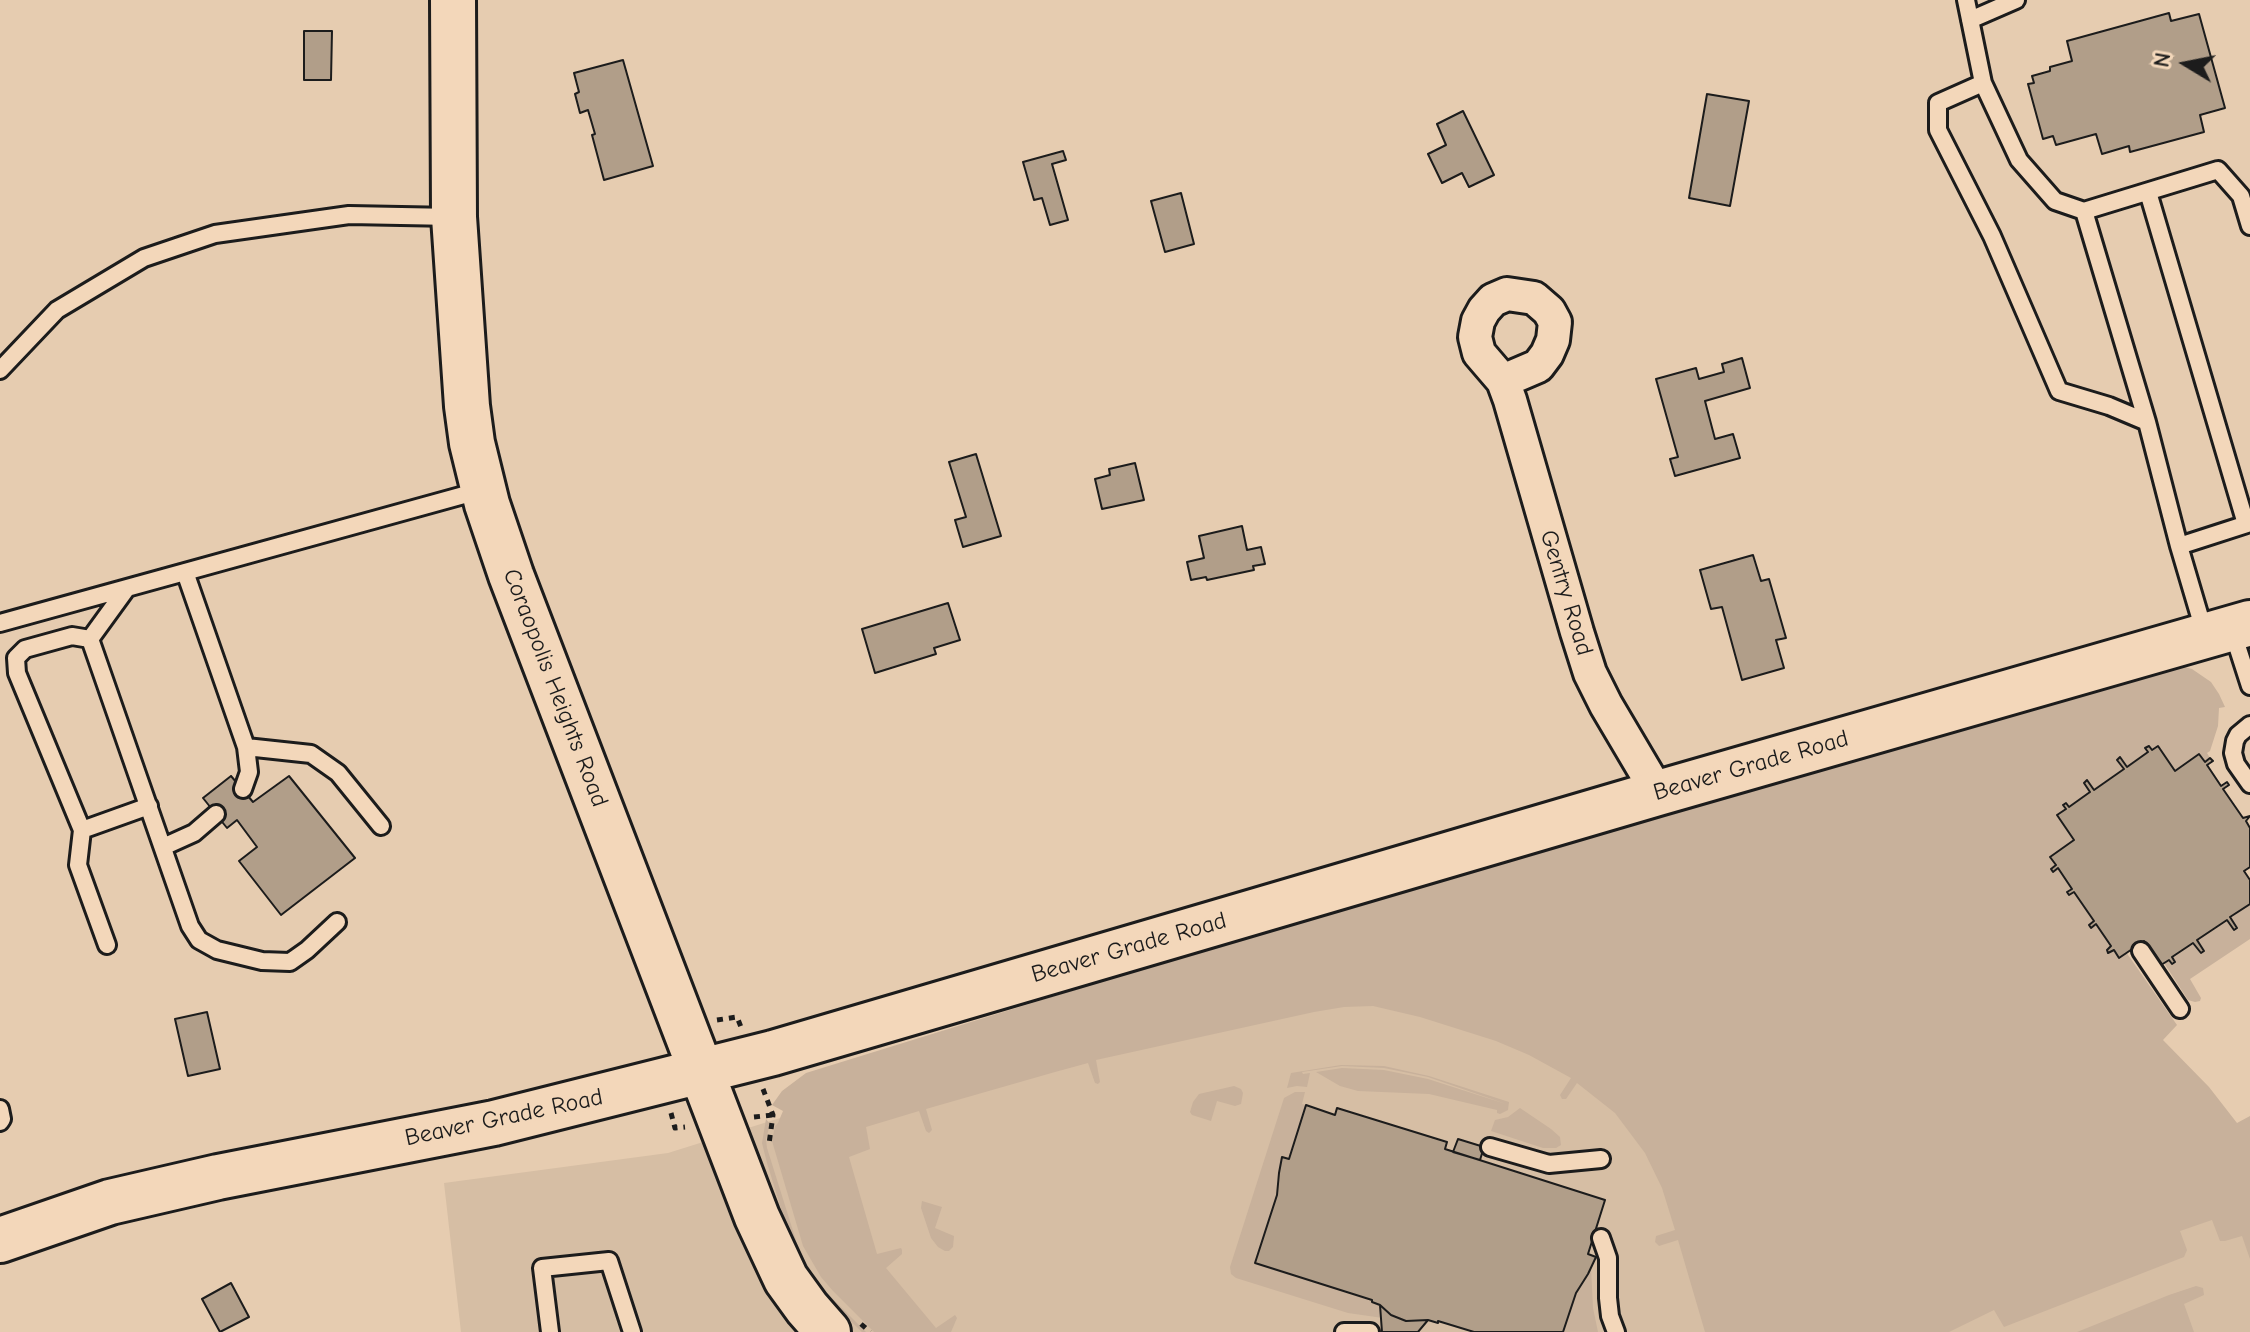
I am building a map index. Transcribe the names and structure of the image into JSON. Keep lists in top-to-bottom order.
{
  "streets": {
    "main road": ["Coraopolis Heights Road", "Beaver Grade Road"],
    "street": ["Gentry Road"]
  },
  "crossings": [
    ["Gentry Road", "Beaver Grade Road"],
    ["Coraopolis Heights Road", "Beaver Grade Road"]
  ],
  "north": "left"
}
